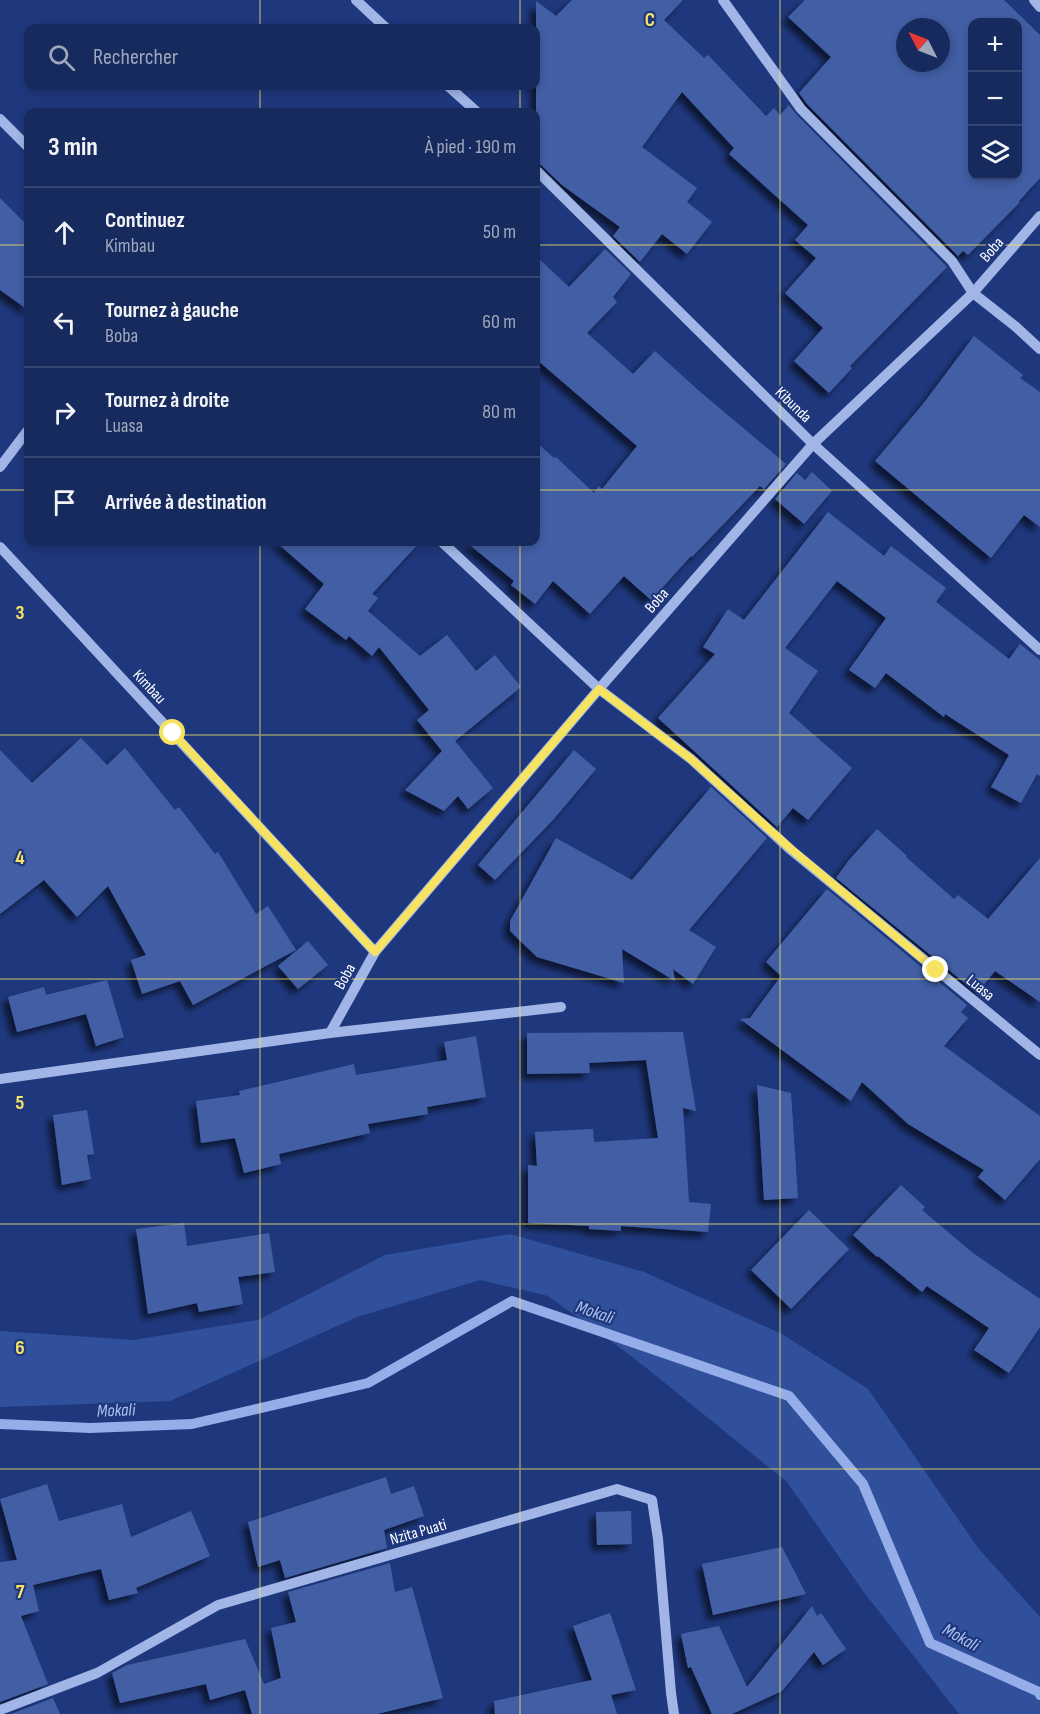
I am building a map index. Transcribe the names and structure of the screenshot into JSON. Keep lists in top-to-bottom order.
{
  "streets": {
    "street": [
      "Boba",
      "Kibunda",
      "Kimbau",
      "Luasa",
      "Nzita Puati"
    ]
  },
  "crossings": [
    ["Boba", "Kibunda"],
    ["Boba", "Kimbau"],
    ["Boba", "Luasa"]
  ],
  "water": ["Mokali"],
  "north": "top left",
  "page": {
    "map_buttons": ["+", "−"],
    "search": "Rechercher",
    "heading": ["3 min", "À pied · 190 m"],
    "list": [
      ["Continuez", "Kimbau", "50 m"],
      ["Tournez à gauche", "Boba", "60 m"],
      ["Tournez à droite", "Luasa", "80 m"],
      "Arrivée à destination"
    ]
  },
  "grid": {
    "columns": ["C"],
    "rows": [
      "3",
      "4",
      "5",
      "6",
      "7"
    ]
  }
}
